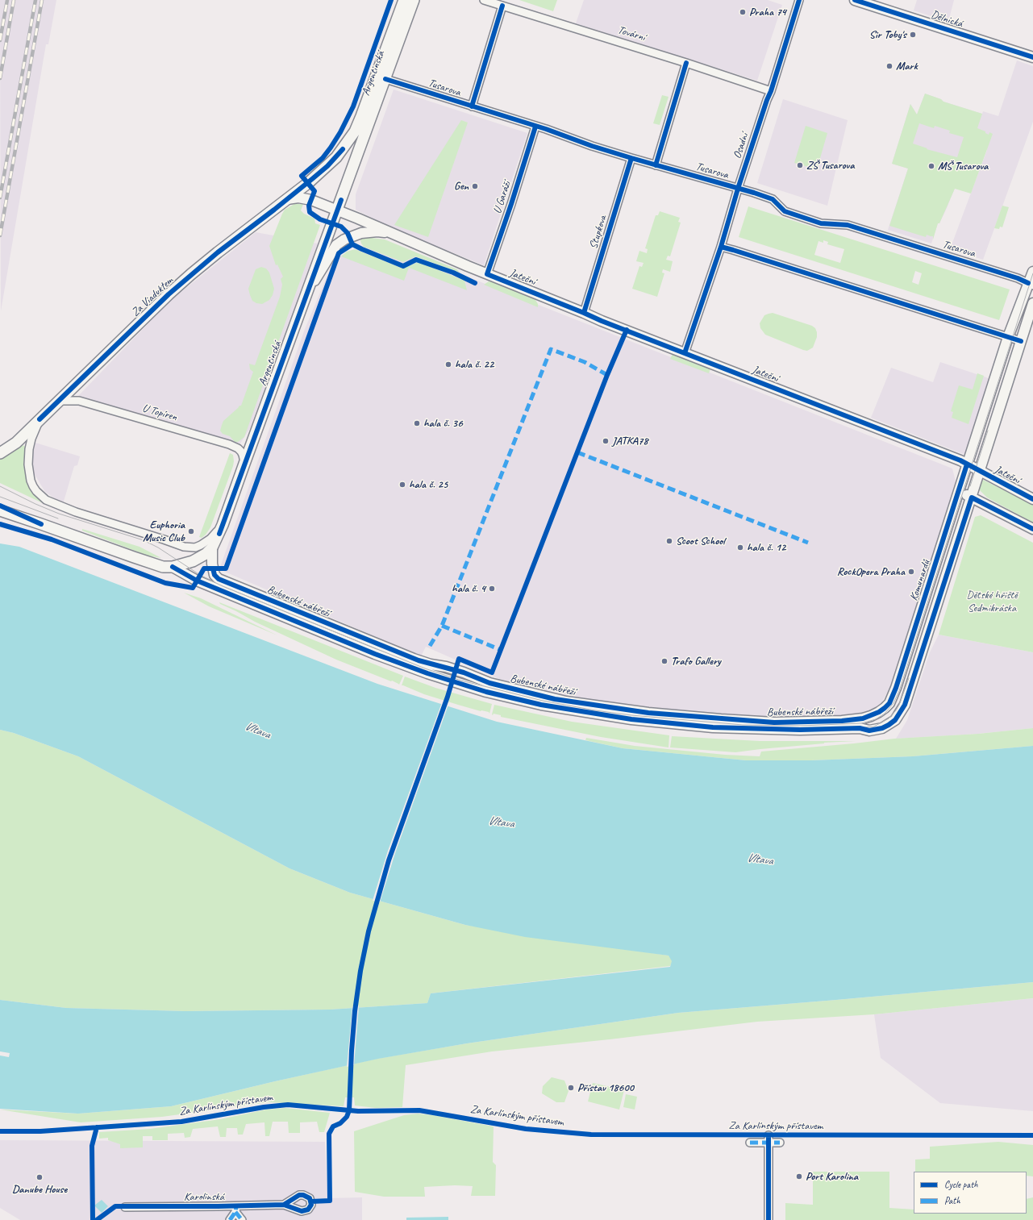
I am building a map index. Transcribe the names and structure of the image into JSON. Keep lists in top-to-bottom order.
{
  "streets": {
    "main road": ["Argentinská", "Za Viaduktem"],
    "street": [
      "Dělnická",
      "Tovární",
      "Tusarova",
      "Osadní",
      "U Garáží",
      "Stupkova",
      "Jateční",
      "U Topíren",
      "Komunardů",
      "Bubenské nábřeží",
      "Karolinská"
    ],
    "cycle path": ["Za Karlínským přístavem"]
  },
  "crossings": [
    ["Tovární", "Osadní"],
    ["Argentinská", "Tusarova"],
    ["Argentinská", "Jateční"],
    ["Argentinská", "Za Viaduktem"],
    ["Argentinská", "U Topíren"],
    ["Argentinská", "Bubenské nábřeží"],
    ["Tusarova", "Osadní"],
    ["Tusarova", "U Garáží"],
    ["Tusarova", "Stupkova"],
    ["Tusarova", "Komunardů"],
    ["Osadní", "Jateční"],
    ["U Garáží", "Jateční"],
    ["Stupkova", "Jateční"],
    ["Jateční", "Za Viaduktem"],
    ["Jateční", "Komunardů"],
    ["Za Viaduktem", "U Topíren"],
    ["Komunardů", "Bubenské nábřeží"]
  ],
  "water": ["Vltava"],
  "parks": ["Dětské hřiště Sedmikráska"],
  "places": [
    "Praha 74",
    "Sir Toby's",
    "Mark",
    "ZŠ Tusarova",
    "MŠ Tusarova",
    "Gen",
    "hala č. 22",
    "hala č. 36",
    "JATKA78",
    "hala č. 25",
    "Euphoria Music Club",
    "Scoot School",
    "hala č. 12",
    "RockOpera Praha",
    "hala č. 4",
    "Trafo Gallery",
    "Přístav 18600",
    "Port Karolina",
    "Danube House"
  ],
  "legend": ["Cycle path", "Path"]
}
